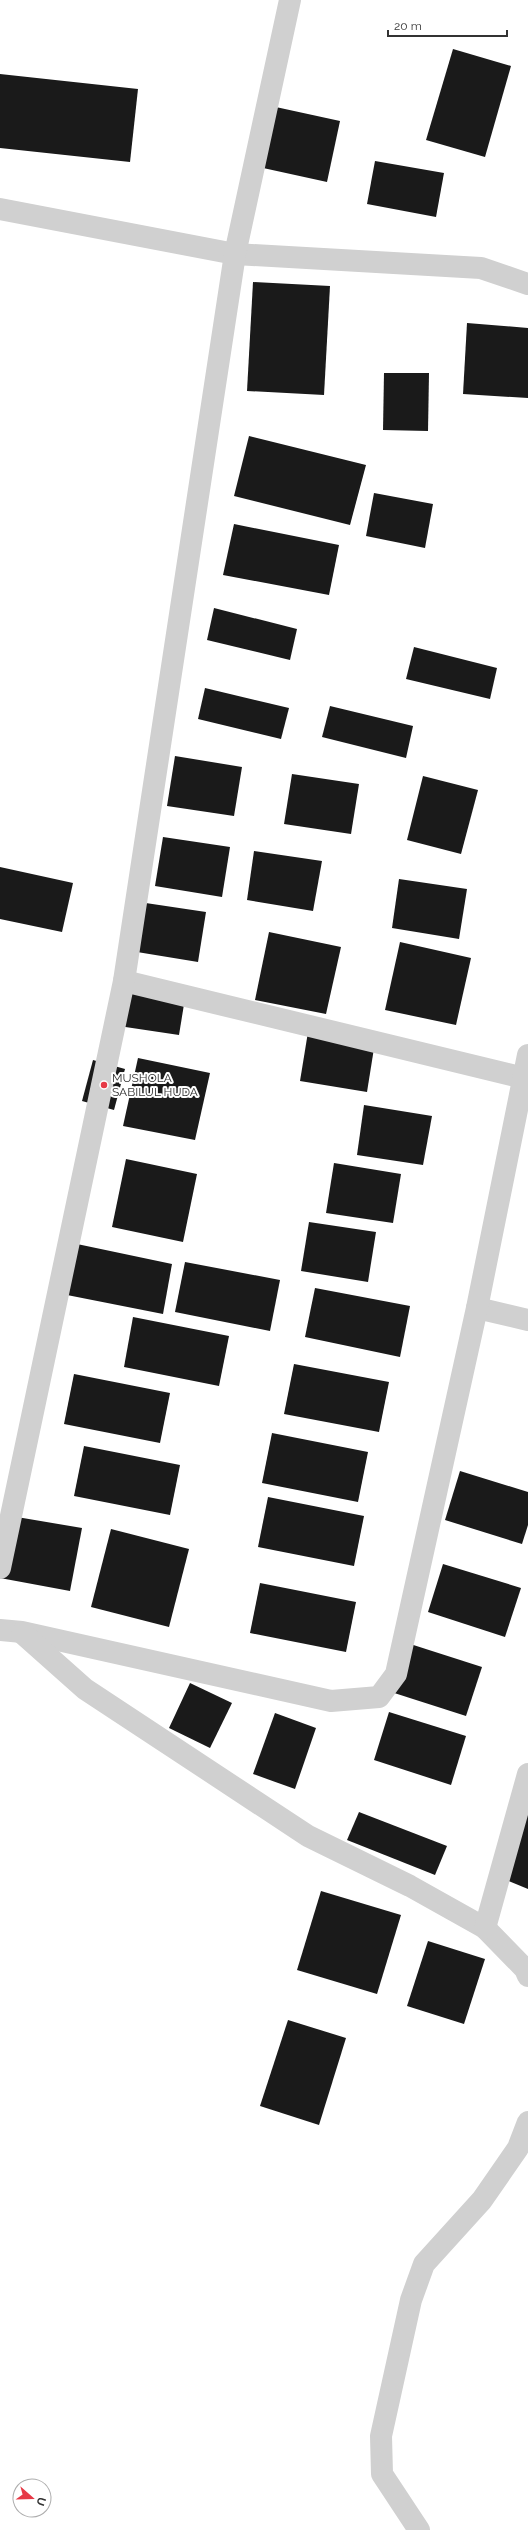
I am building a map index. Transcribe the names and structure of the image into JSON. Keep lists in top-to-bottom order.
{
  "places": ["MUSHOLA SABILUL HUDA"],
  "scale_bar": "20 m",
  "north": "right"
}
